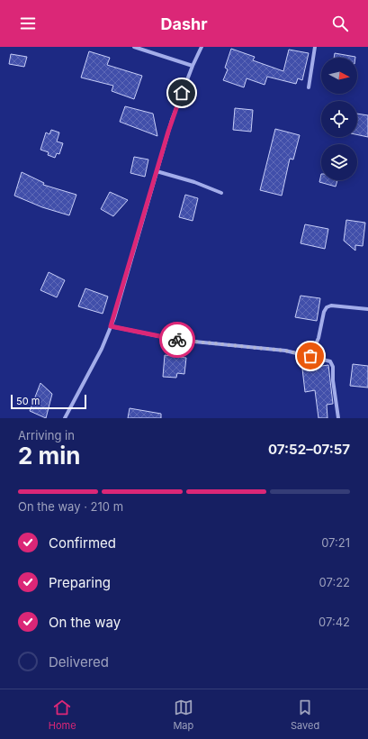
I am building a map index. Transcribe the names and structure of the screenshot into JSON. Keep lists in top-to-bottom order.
{
  "scale_bar": "50 m",
  "north": "right",
  "page": {
    "header": "Dashr",
    "scale": "50 m",
    "heading": ["2 min", "Arriving in", "07:52–07:57"],
    "bar": "On the way · 210 m",
    "list": [
      ["Confirmed", "07:21"],
      ["Preparing", "07:22"],
      ["On the way", "07:42"],
      "Delivered"
    ],
    "tabs": ["Home", "Map", "Saved"]
  }
}
